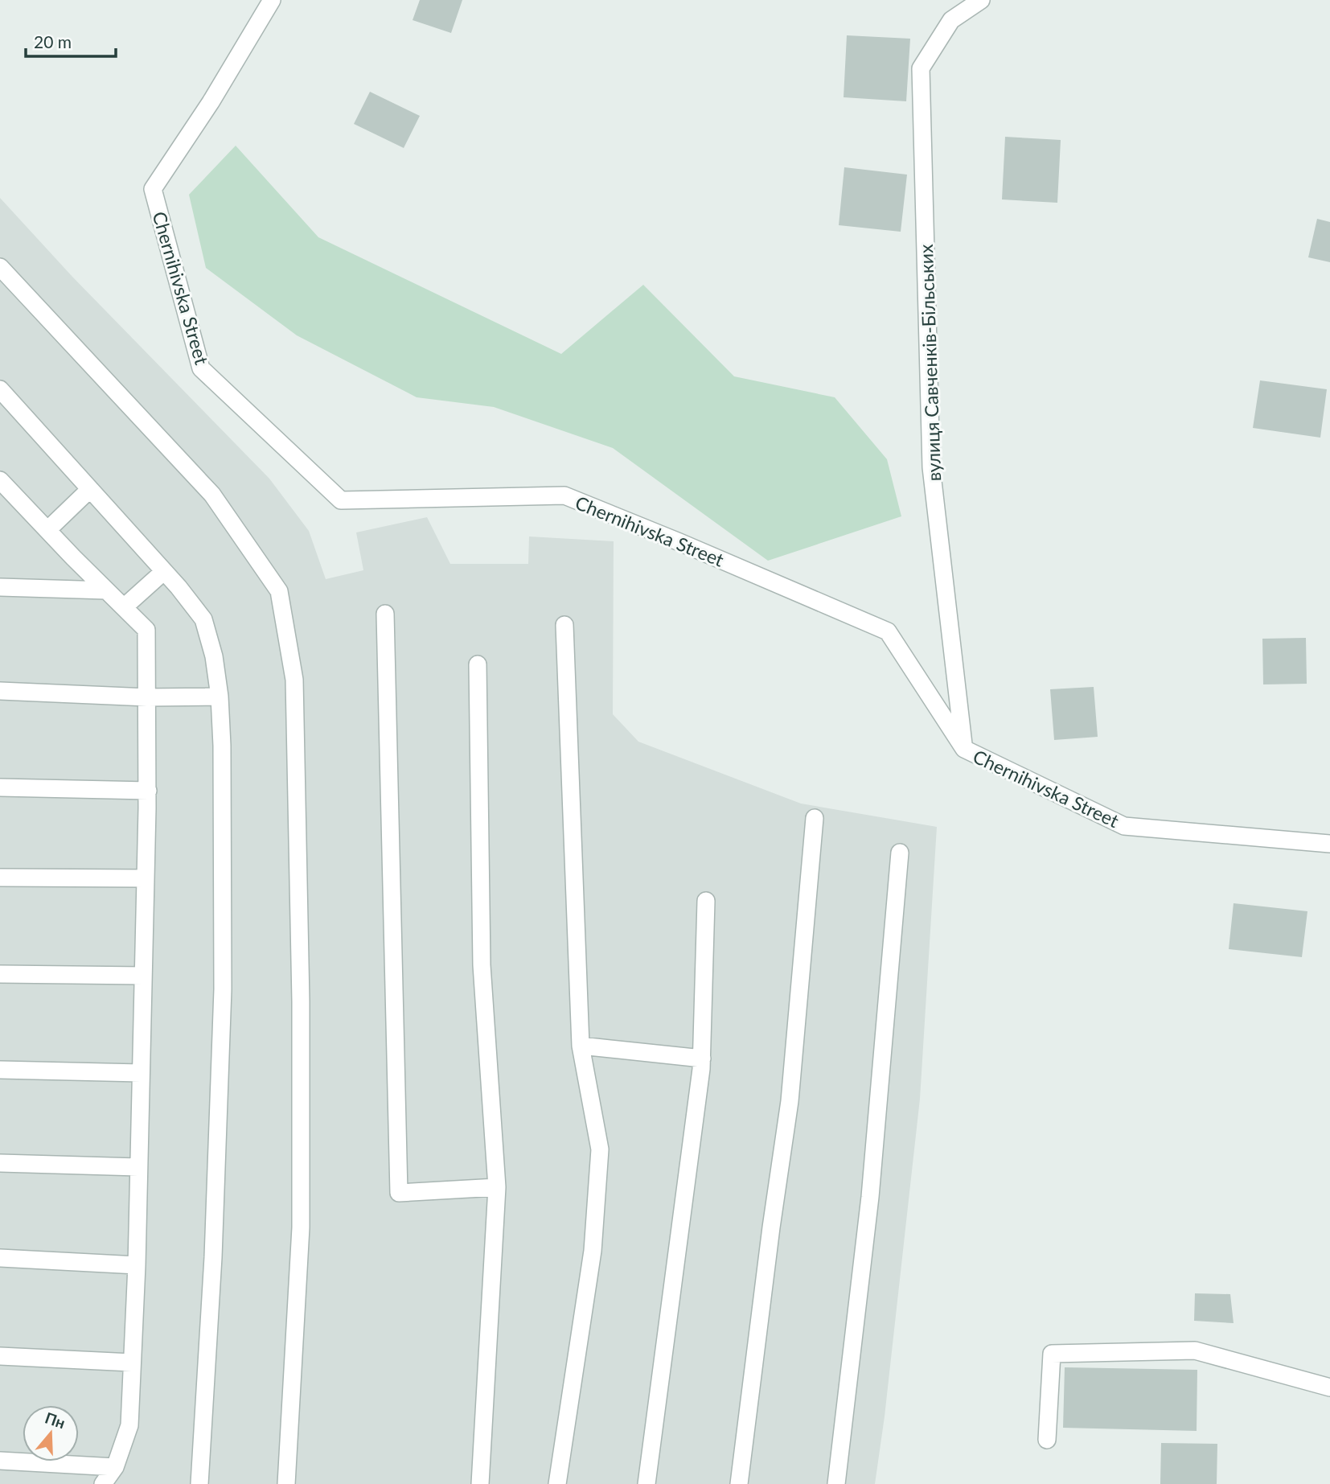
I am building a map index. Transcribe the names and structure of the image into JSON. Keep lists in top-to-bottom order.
{
  "streets": {
    "street": ["Chernihivska Street", "вулиця Савченків-Більських"]
  },
  "crossings": [
    ["Chernihivska Street", "вулиця Савченків-Більських"]
  ],
  "scale_bar": "20 m",
  "north": "top"
}
